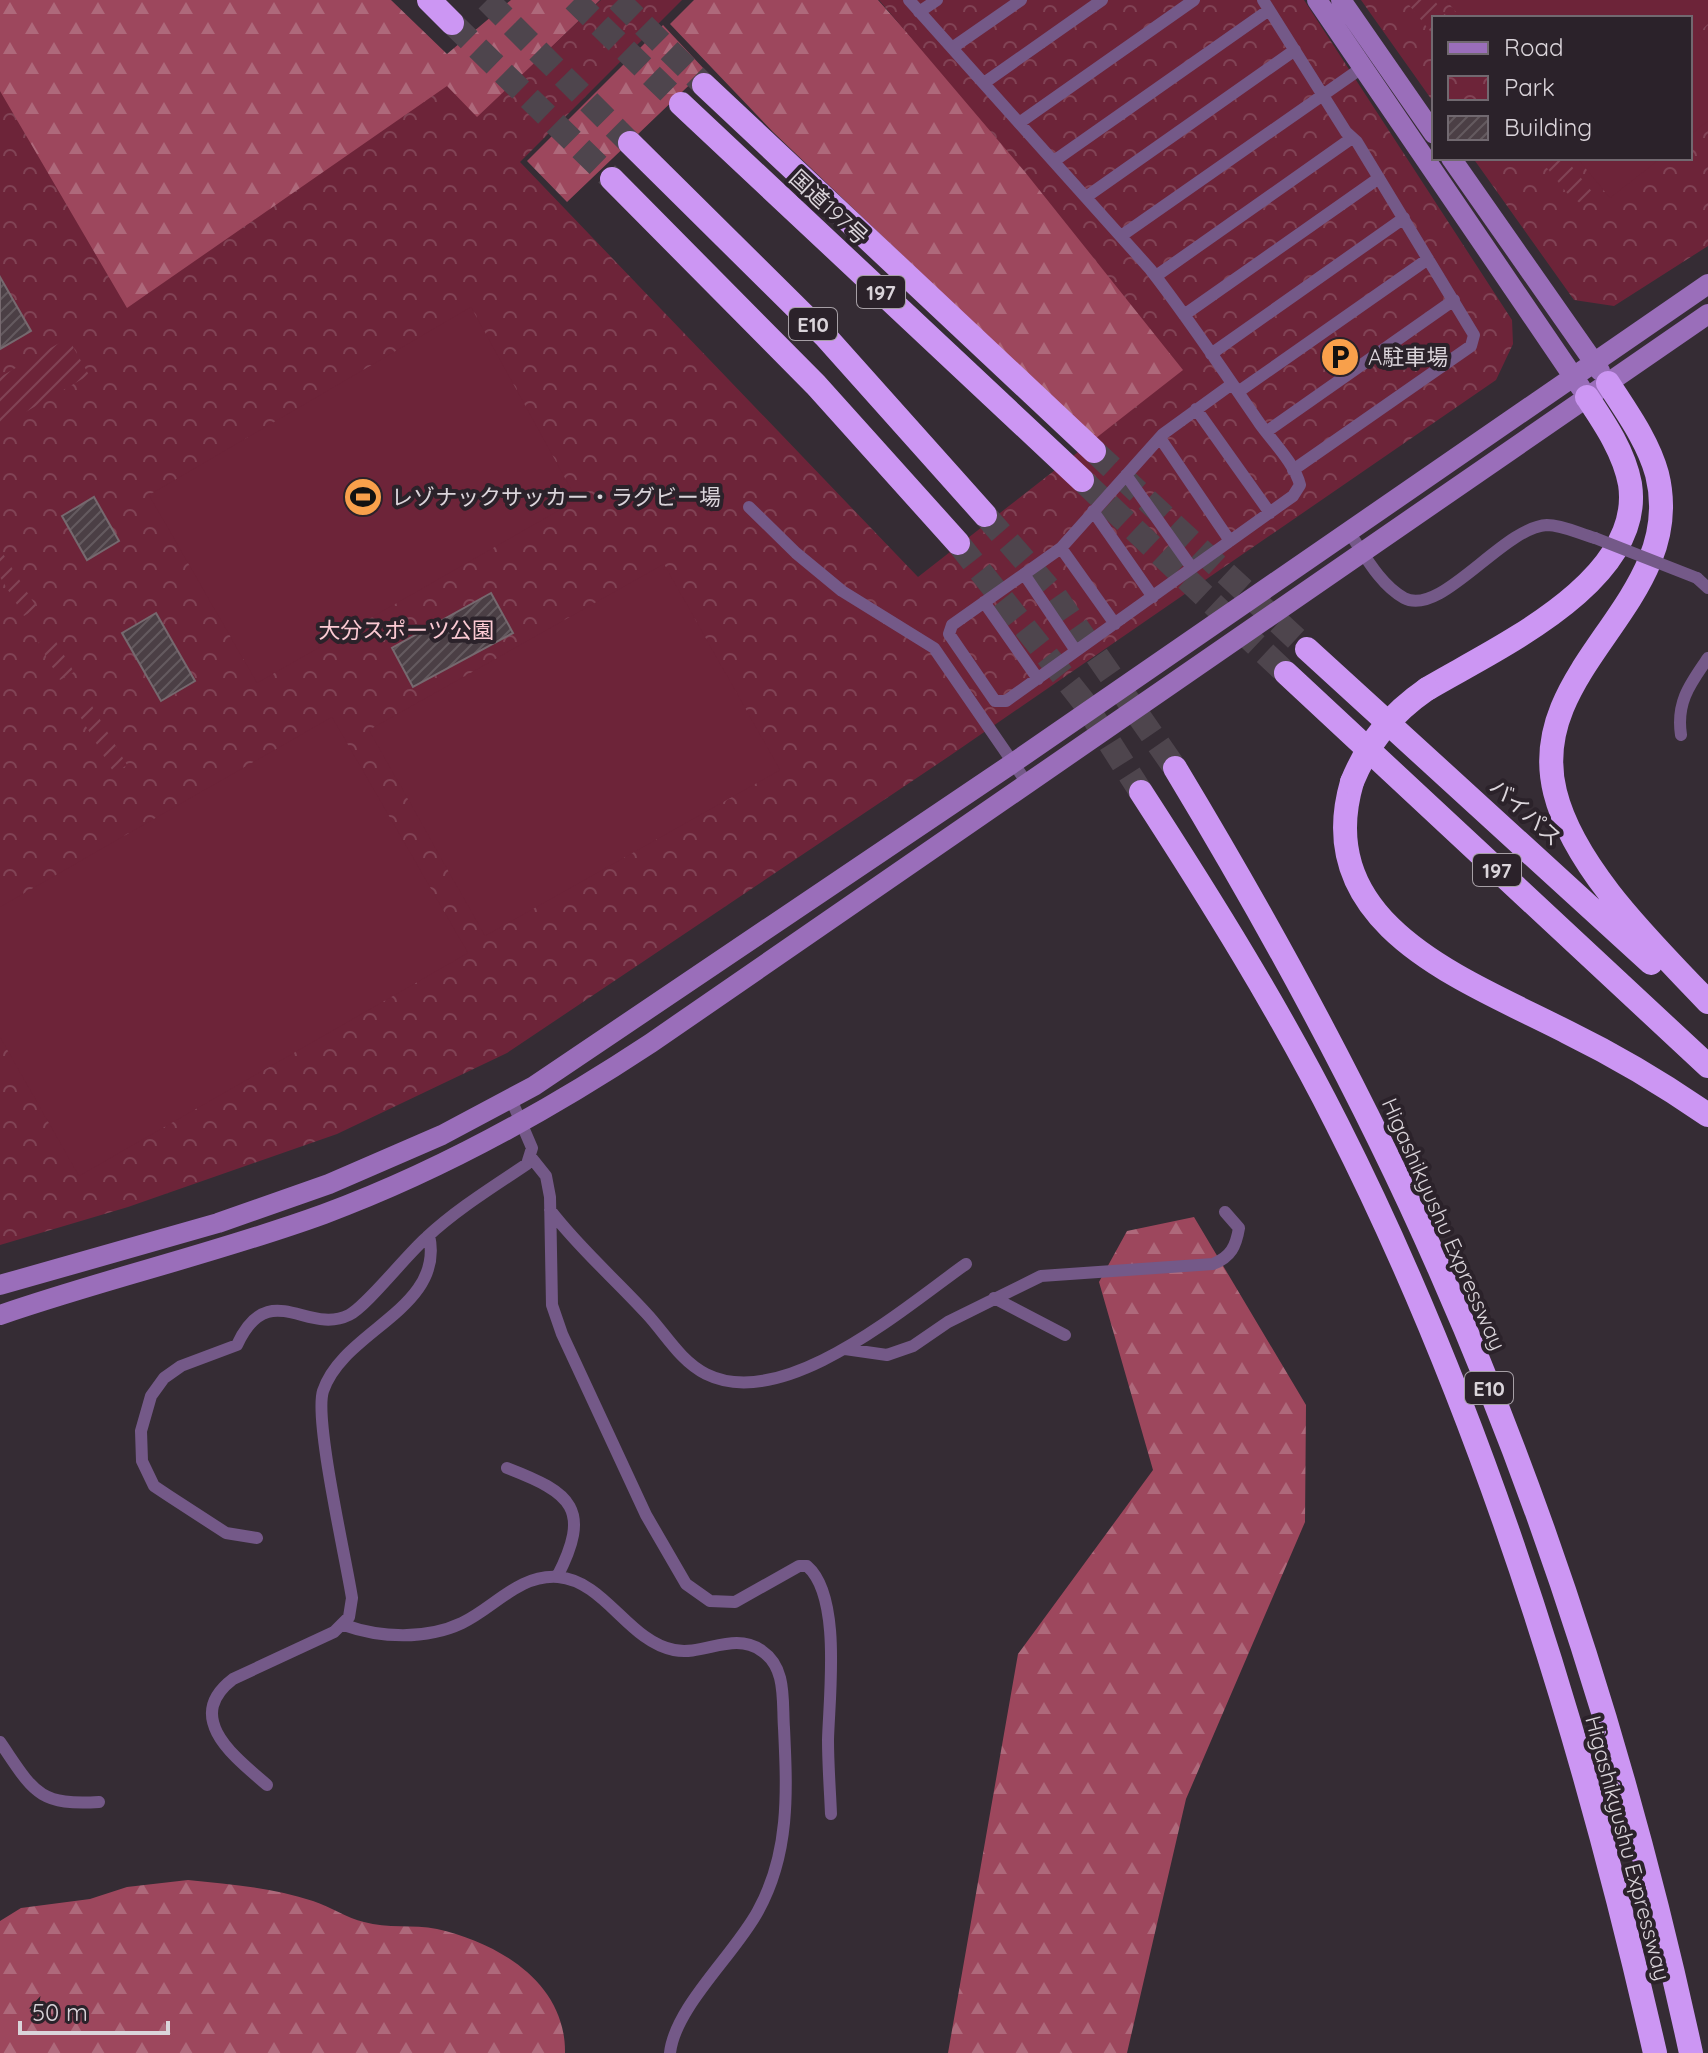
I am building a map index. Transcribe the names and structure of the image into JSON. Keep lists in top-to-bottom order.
{
  "streets": {
    "highway": [
      "国道197号",
      "197",
      "E10",
      "バイパス",
      "Higashikyushu Expressway"
    ]
  },
  "parks": ["大分スポーツ公園"],
  "places": {
    "parking": ["A駐車場"],
    "sports": ["レゾナックサッカー・ラグビー場"]
  },
  "legend": ["Road", "Park", "Building"],
  "scale_bar": "50 m"
}
